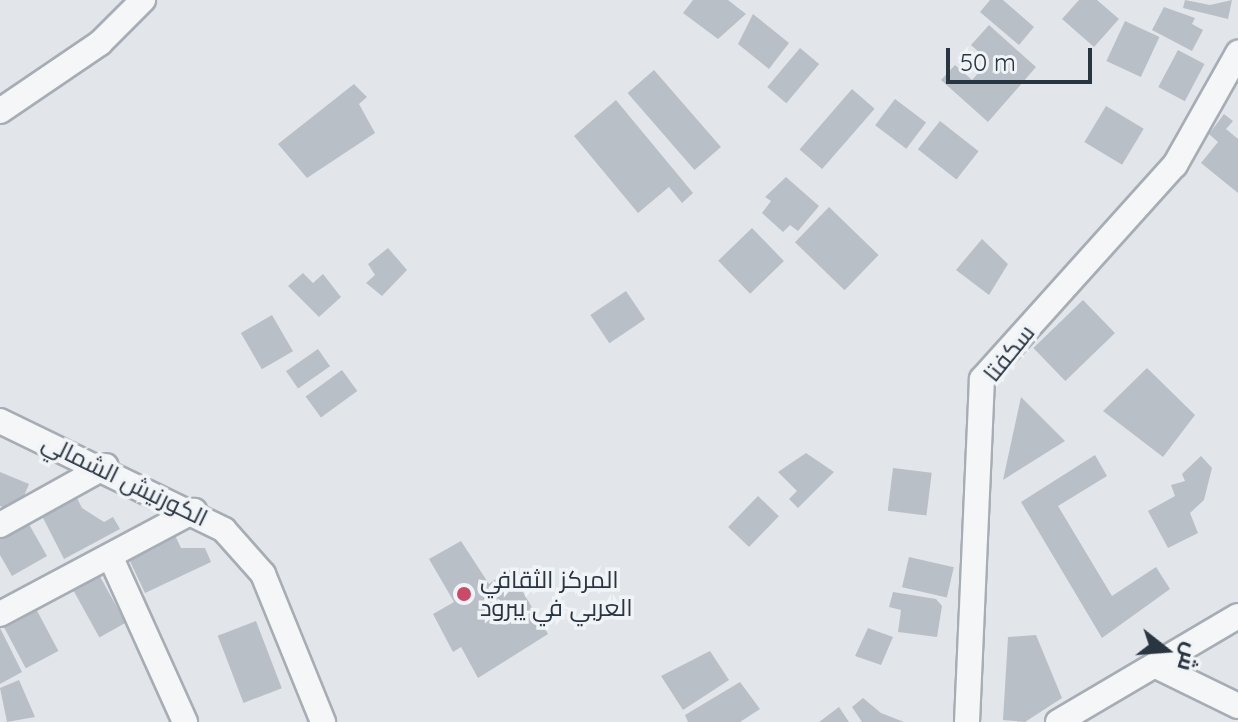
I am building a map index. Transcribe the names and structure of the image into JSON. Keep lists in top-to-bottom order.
{
  "streets": {
    "street": ["سكفتا", "الكورنيش الشمالي"]
  },
  "places": ["المركز الثقافي العربي في يبرود"],
  "scale_bar": "50 m",
  "north": "right"
}
